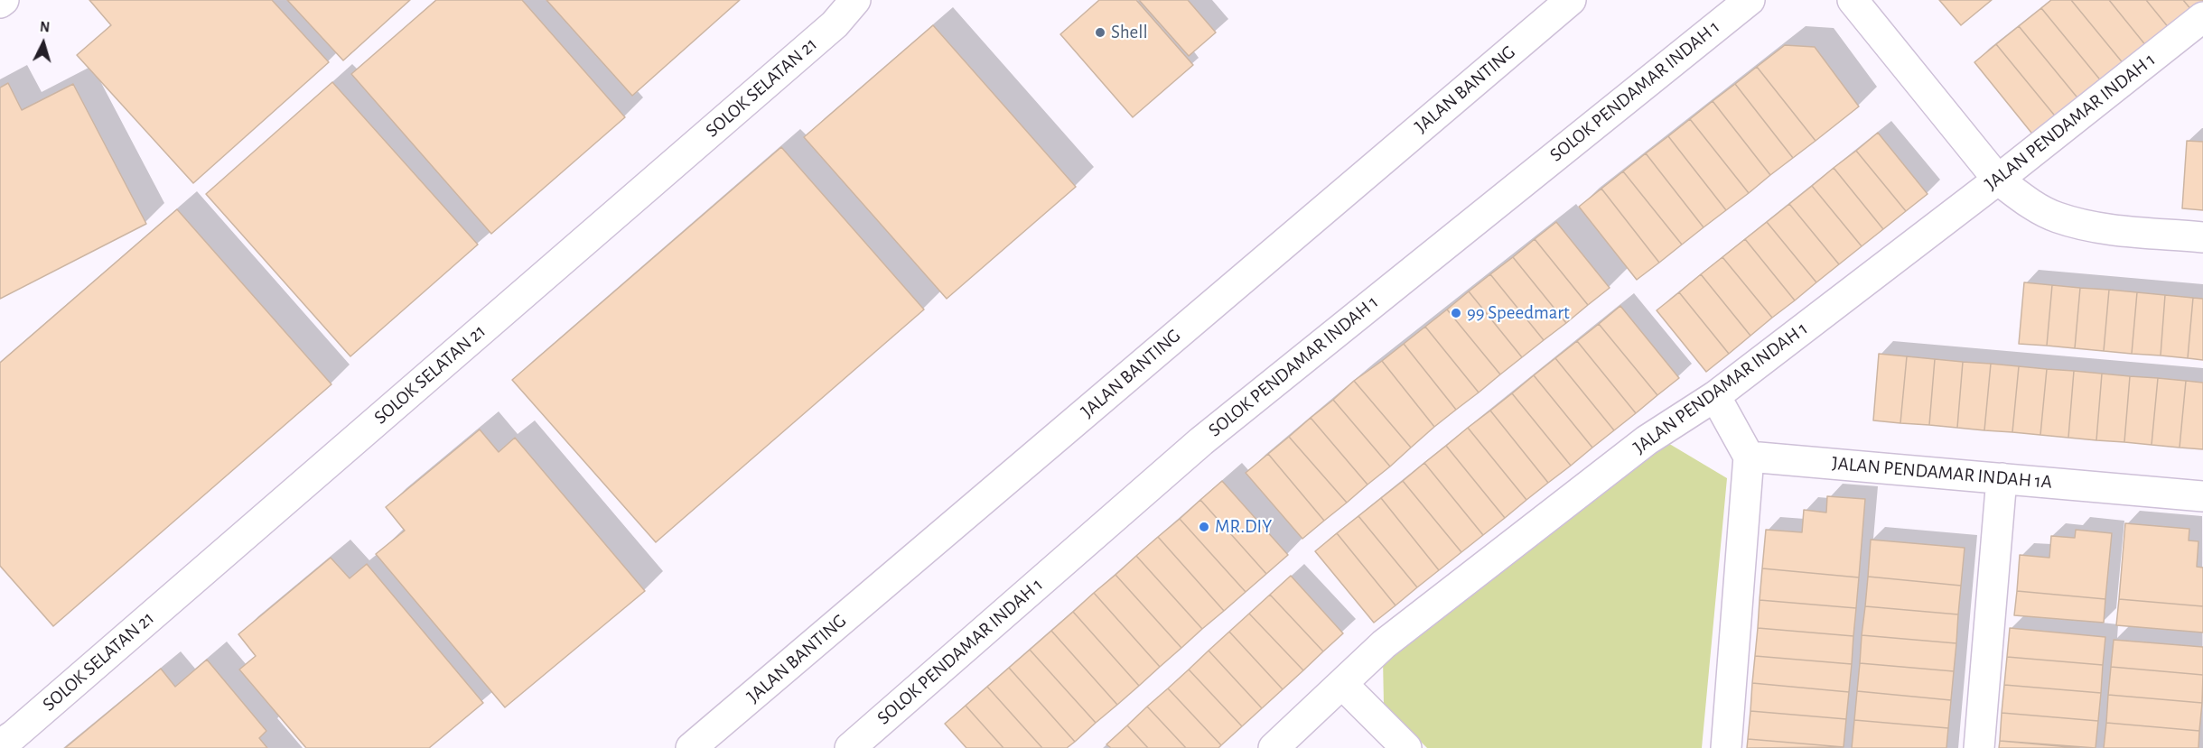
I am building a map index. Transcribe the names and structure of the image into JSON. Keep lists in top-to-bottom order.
{
  "streets": {
    "street": [
      "SOLOK SELATAN 21",
      "JALAN BANTING",
      "SOLOK PENDAMAR INDAH 1",
      "JALAN PENDAMAR INDAH 1",
      "JALAN PENDAMAR INDAH 1A"
    ]
  },
  "places": ["Shell", "99 Speedmart", "MR.DIY"],
  "north": "top"
}
